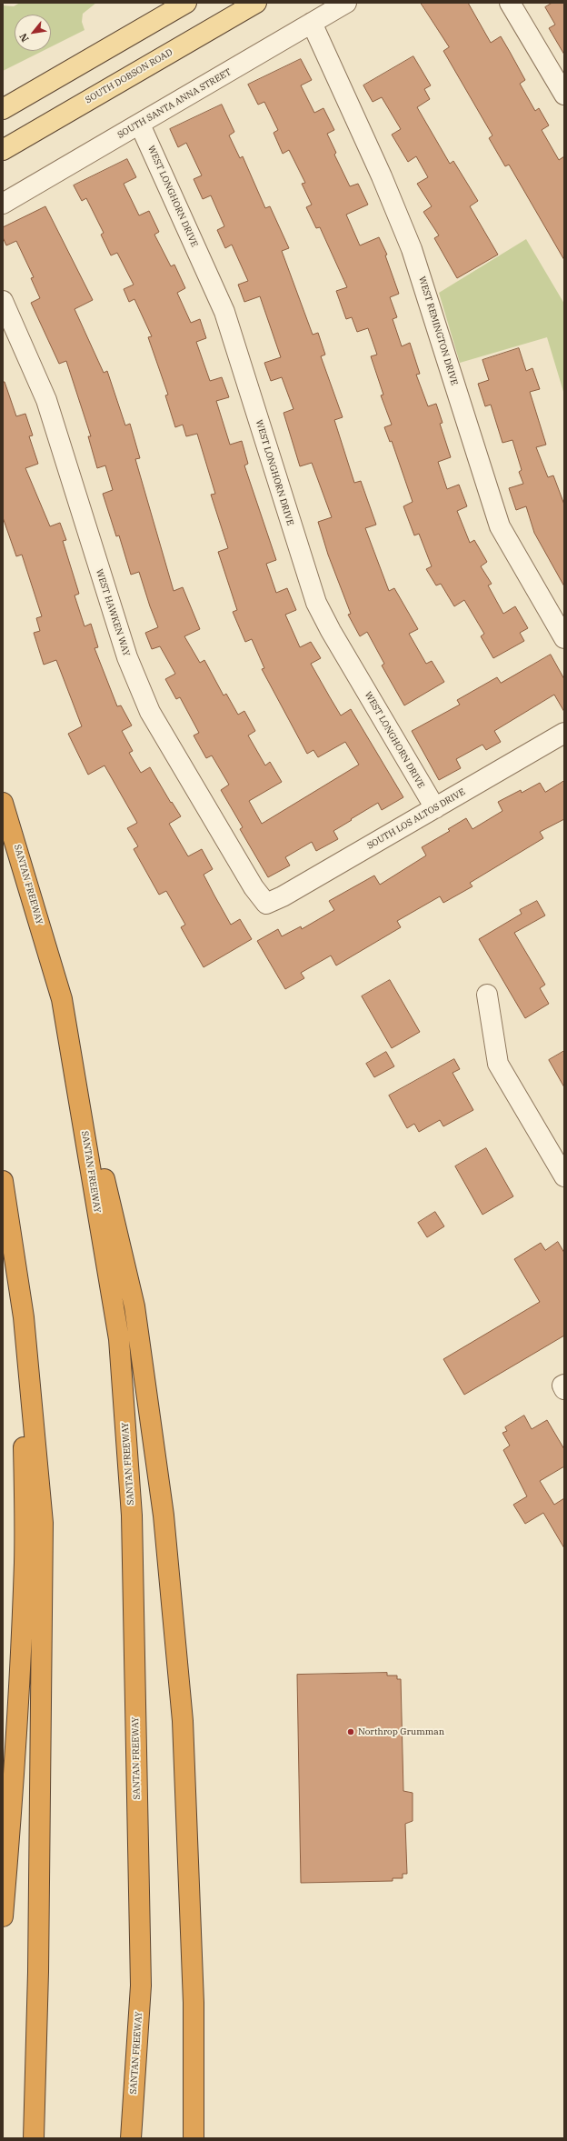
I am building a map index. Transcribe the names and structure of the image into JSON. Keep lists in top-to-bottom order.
{
  "streets": {
    "highway": ["SANTAN FREEWAY"],
    "main road": ["SOUTH DOBSON ROAD"],
    "street": [
      "SOUTH SANTA ANNA STREET",
      "WEST LONGHORN DRIVE",
      "WEST REMINGTON DRIVE",
      "WEST HAWKEN WAY",
      "SOUTH LOS ALTOS DRIVE"
    ]
  },
  "crossings": [
    ["SOUTH SANTA ANNA STREET", "WEST LONGHORN DRIVE"],
    ["SOUTH SANTA ANNA STREET", "WEST REMINGTON DRIVE"],
    ["WEST LONGHORN DRIVE", "SOUTH LOS ALTOS DRIVE"],
    ["WEST HAWKEN WAY", "SOUTH LOS ALTOS DRIVE"]
  ],
  "places": ["Northrop Grumman"],
  "north": "bottom left"
}
